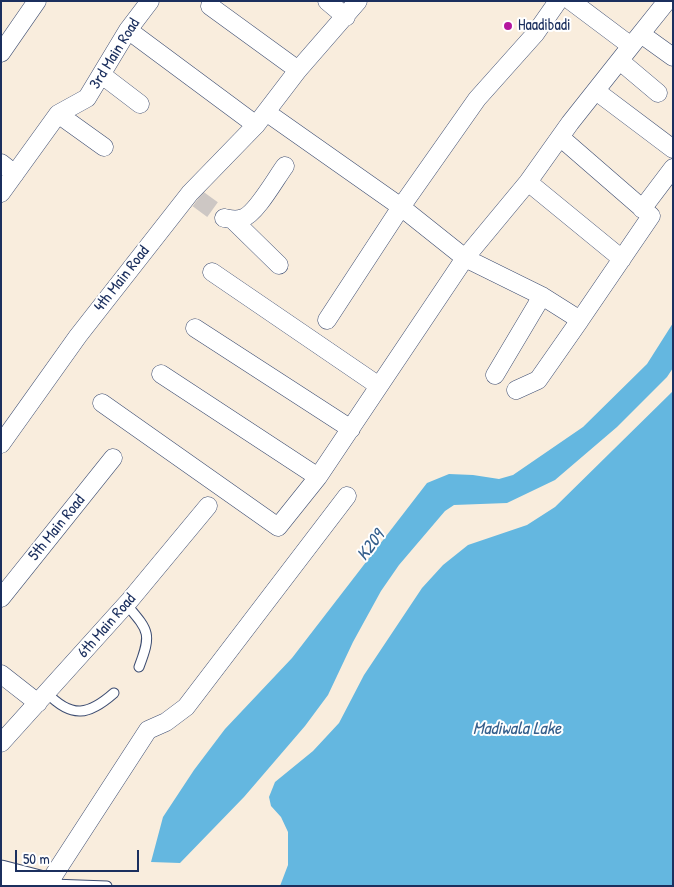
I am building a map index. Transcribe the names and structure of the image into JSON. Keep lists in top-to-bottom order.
{
  "streets": {
    "street": [
      "3rd Main Road",
      "4th Main Road",
      "5th Main Road",
      "6th Main Road"
    ]
  },
  "water": ["K209", "Madiwala Lake"],
  "places": ["Haadibadi"],
  "scale_bar": "50 m"
}
